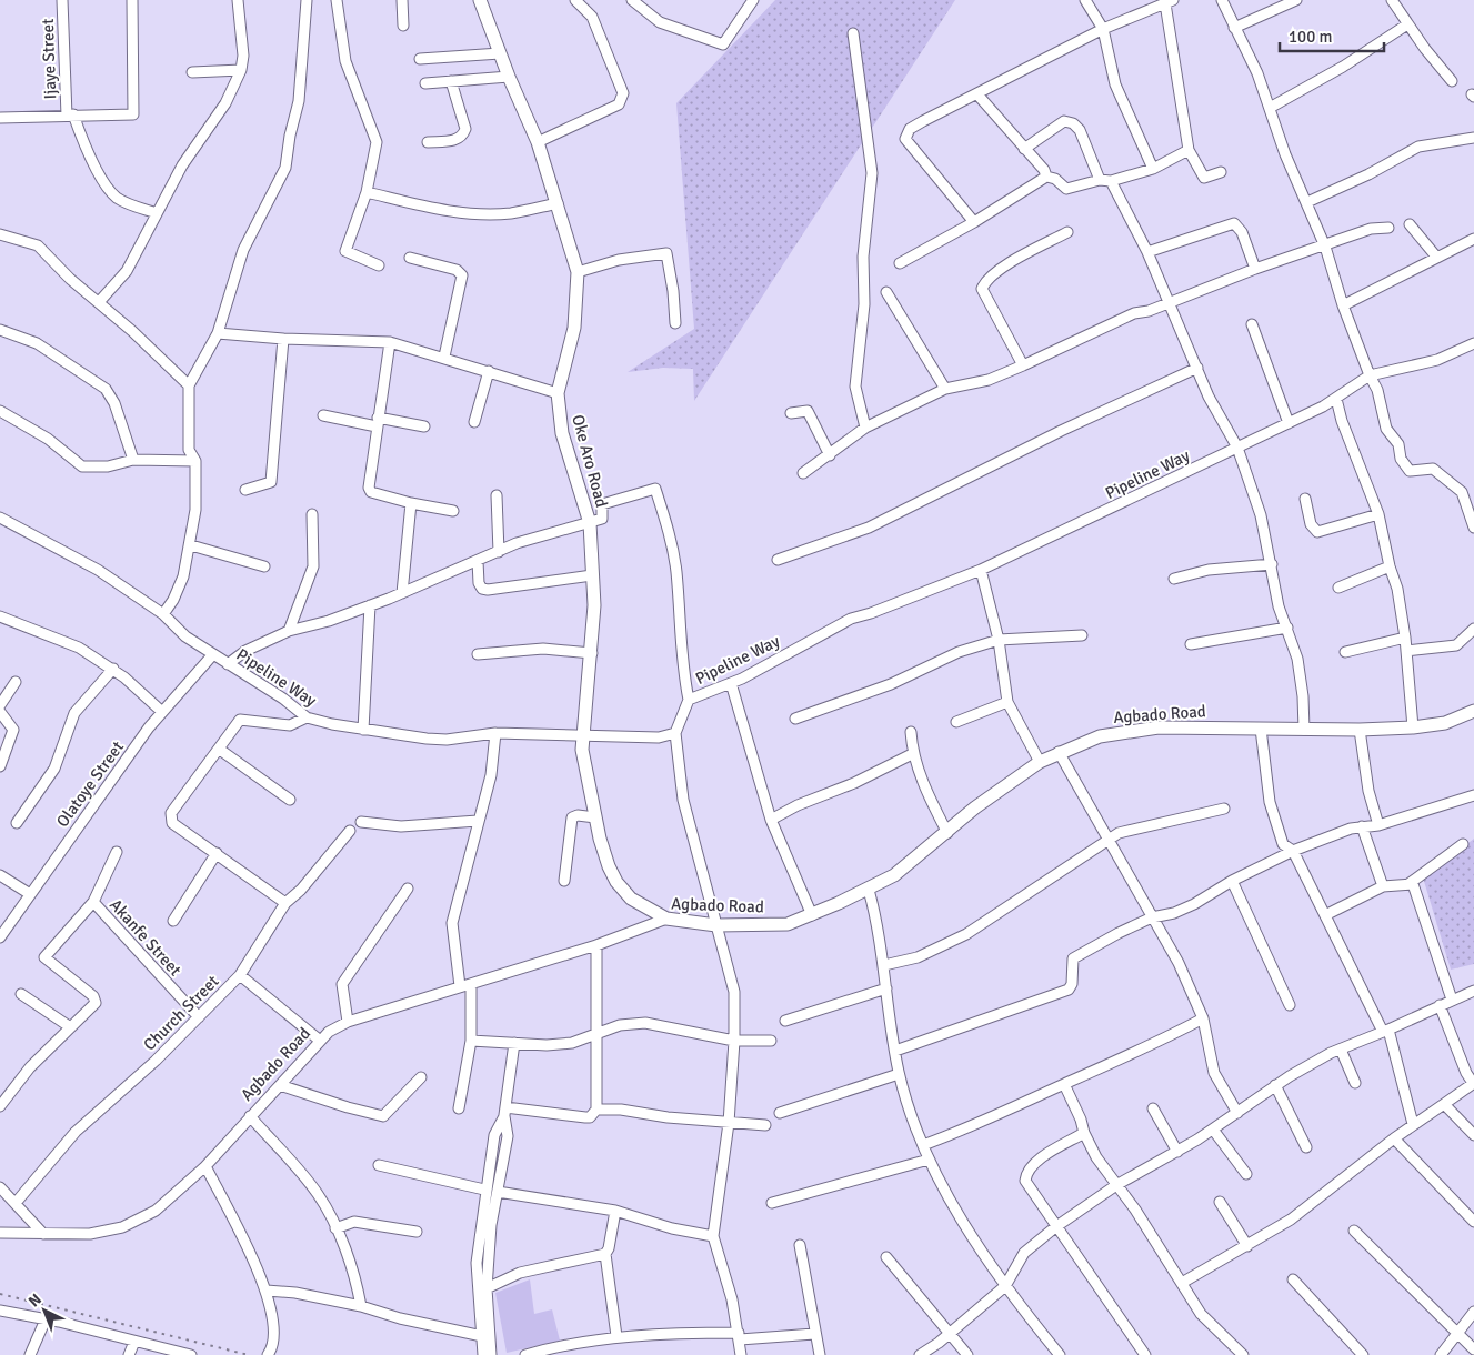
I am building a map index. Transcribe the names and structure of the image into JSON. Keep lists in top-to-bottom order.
{
  "streets": {
    "main road": ["Oke Aro Road", "Agbado Road"],
    "street": [
      "Ijaye Street",
      "Pipeline Way",
      "Olatoye Street",
      "Akanfe Street",
      "Church Street"
    ]
  },
  "crossings": [
    ["Oke Aro Road", "Pipeline Way"],
    ["Oke Aro Road", "Agbado Road"],
    ["Pipeline Way", "Olatoye Street"],
    ["Akanfe Street", "Church Street"]
  ],
  "scale_bar": "100 m",
  "north": "top left"
}
